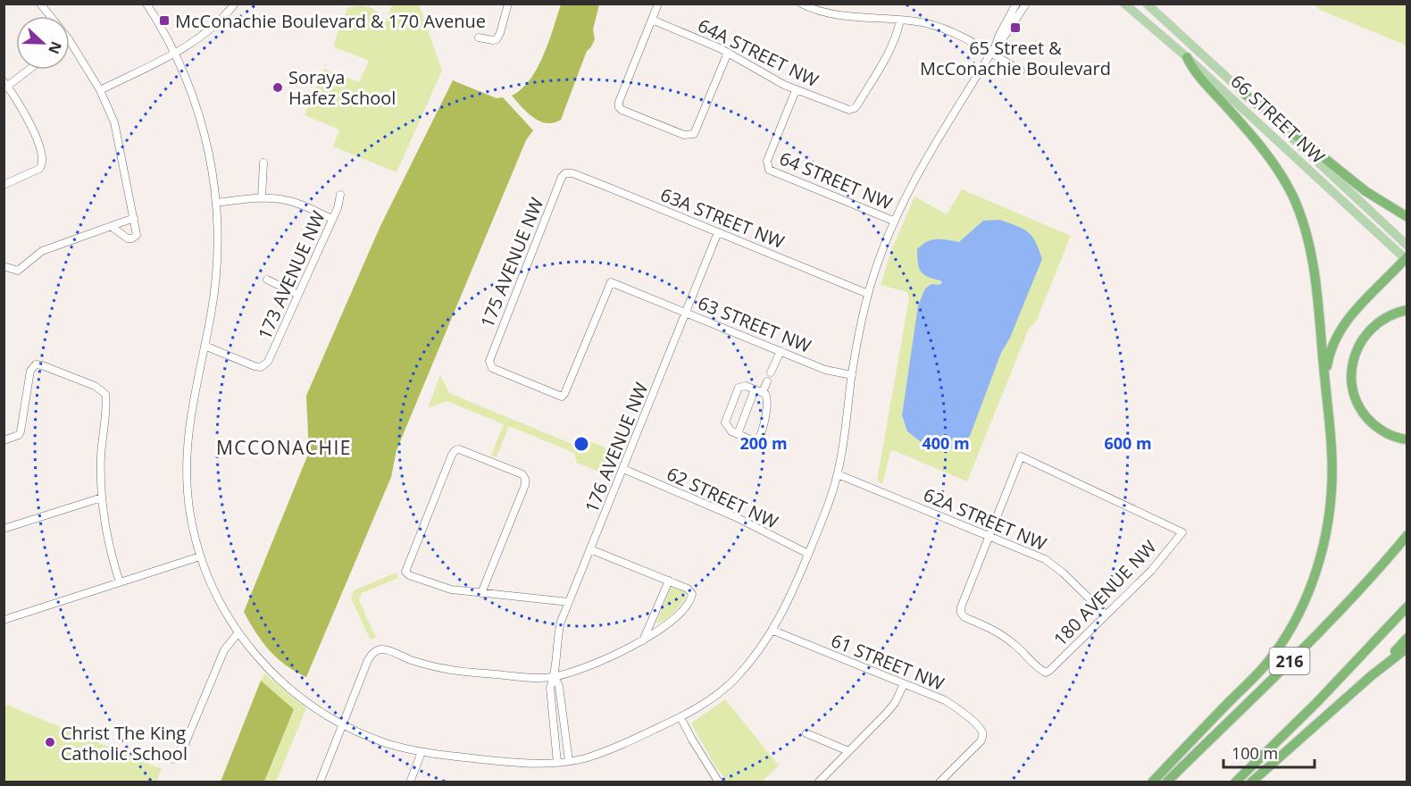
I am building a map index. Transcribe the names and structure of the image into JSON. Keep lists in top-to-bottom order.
{
  "streets": {
    "highway": ["216"],
    "main road": ["66 STREET NW"],
    "street": [
      "64A STREET NW",
      "64 STREET NW",
      "63A STREET NW",
      "175 AVENUE NW",
      "173 AVENUE NW",
      "63 STREET NW",
      "176 AVENUE NW",
      "62 STREET NW",
      "62A STREET NW",
      "180 AVENUE NW",
      "61 STREET NW"
    ]
  },
  "crossings": [
    ["64A STREET NW", "64 STREET NW"],
    ["63A STREET NW", "175 AVENUE NW"],
    ["63A STREET NW", "176 AVENUE NW"],
    ["175 AVENUE NW", "63 STREET NW"],
    ["63 STREET NW", "176 AVENUE NW"],
    ["176 AVENUE NW", "62 STREET NW"],
    ["62A STREET NW", "180 AVENUE NW"]
  ],
  "districts": ["MCCONACHIE"],
  "places": {
    "transit": ["McConachie Boulevard & 170 Avenue", "65 Street & McConachie Boulevard"],
    "other": ["Soraya Hafez School", "Christ The King Catholic School"]
  },
  "scale_bar": "100 m",
  "north": "right",
  "rings": ["200 m", "400 m", "600 m"]
}
